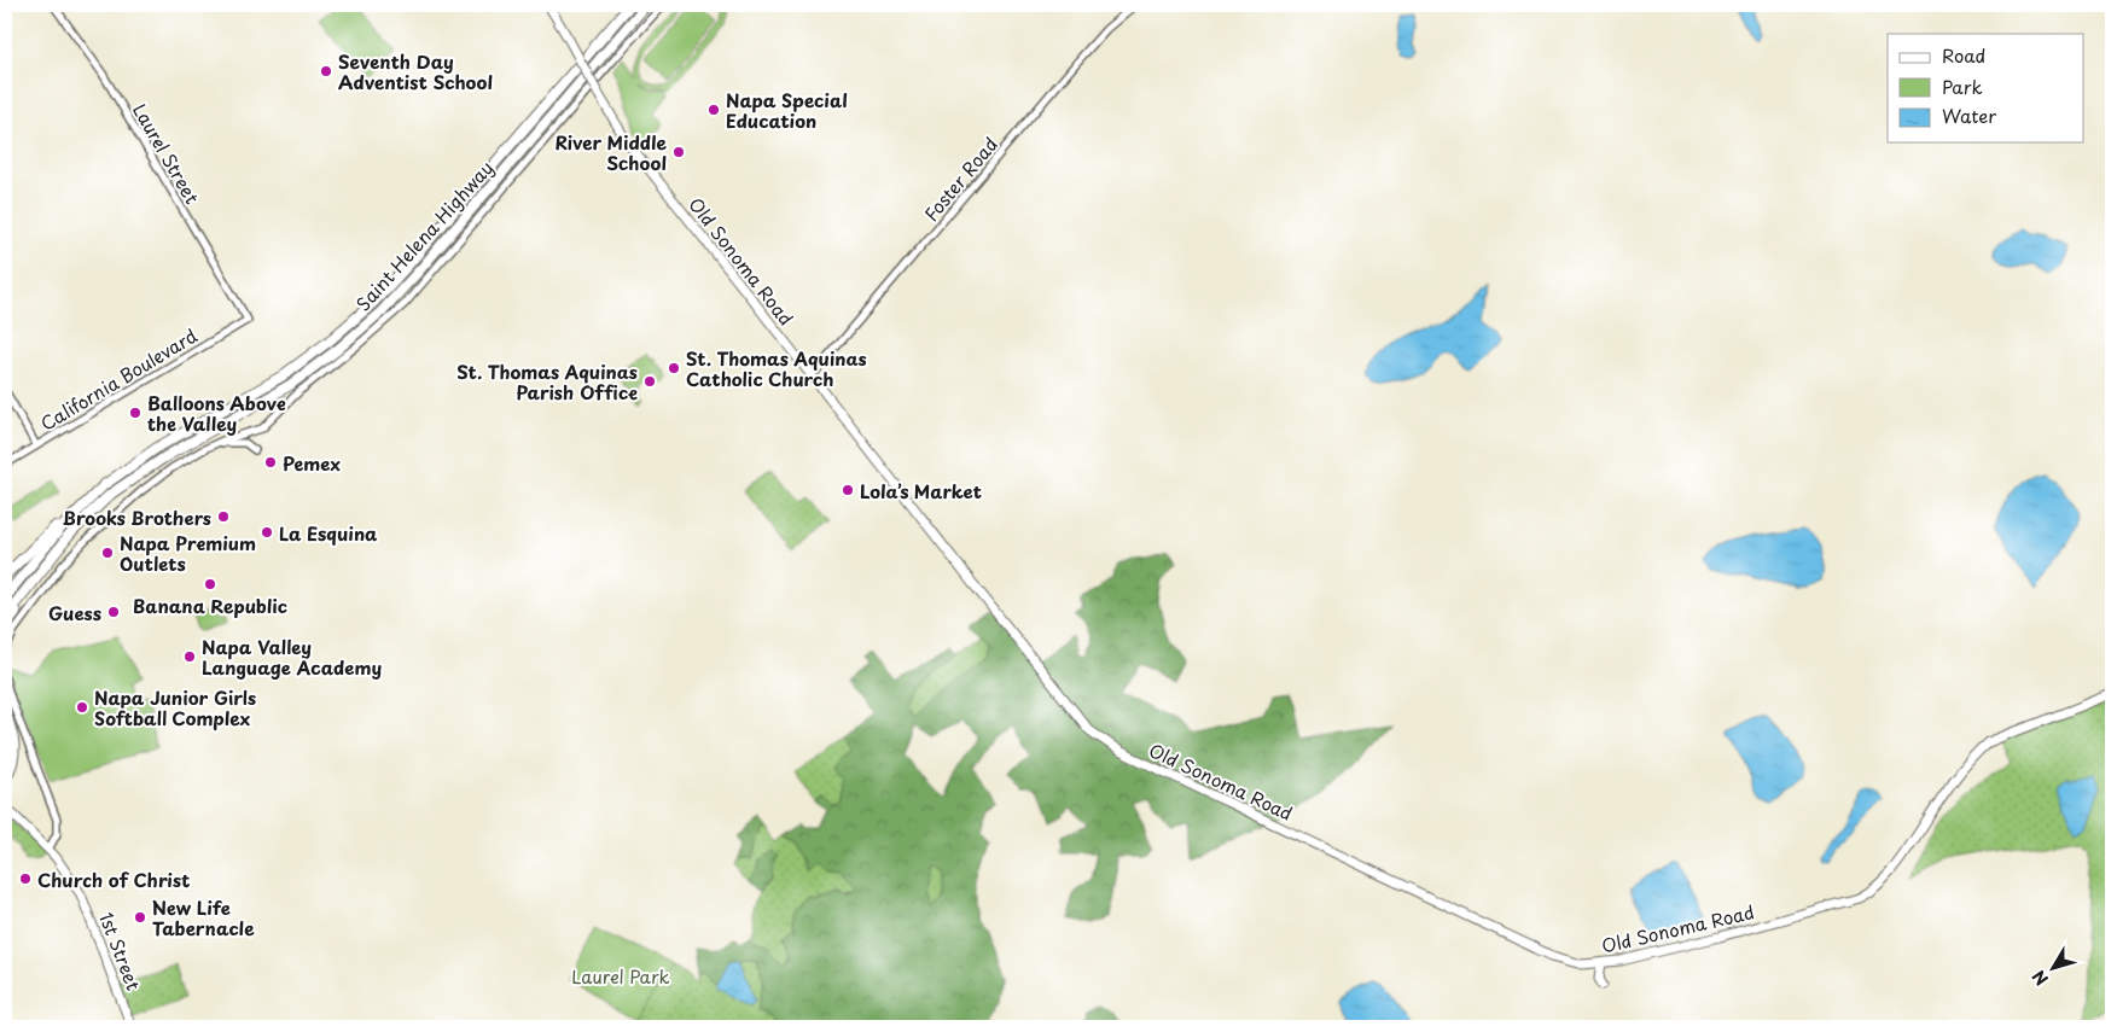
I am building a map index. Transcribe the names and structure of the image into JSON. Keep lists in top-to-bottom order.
{
  "streets": {
    "highway": ["Saint Helena Highway"],
    "main road": ["Old Sonoma Road", "1st Street"],
    "street": ["Laurel Street", "Foster Road", "California Boulevard"]
  },
  "crossings": [
    ["Laurel Street", "California Boulevard"],
    ["Foster Road", "Old Sonoma Road"]
  ],
  "parks": ["Laurel Park"],
  "places": [
    "Seventh Day Adventist School",
    "Napa Special Education",
    "River Middle School",
    "St. Thomas Aquinas Catholic Church",
    "St. Thomas Aquinas Parish Office",
    "Balloons Above the Valley",
    "Pemex",
    "Lola’s Market",
    "Brooks Brothers",
    "La Esquina",
    "Napa Premium Outlets",
    "Banana Republic",
    "Guess",
    "Napa Valley Language Academy",
    "Napa Junior Girls Softball Complex",
    "Church of Christ",
    "New Life Tabernacle"
  ],
  "legend": ["Road", "Park", "Water"],
  "north": "bottom left"
}
